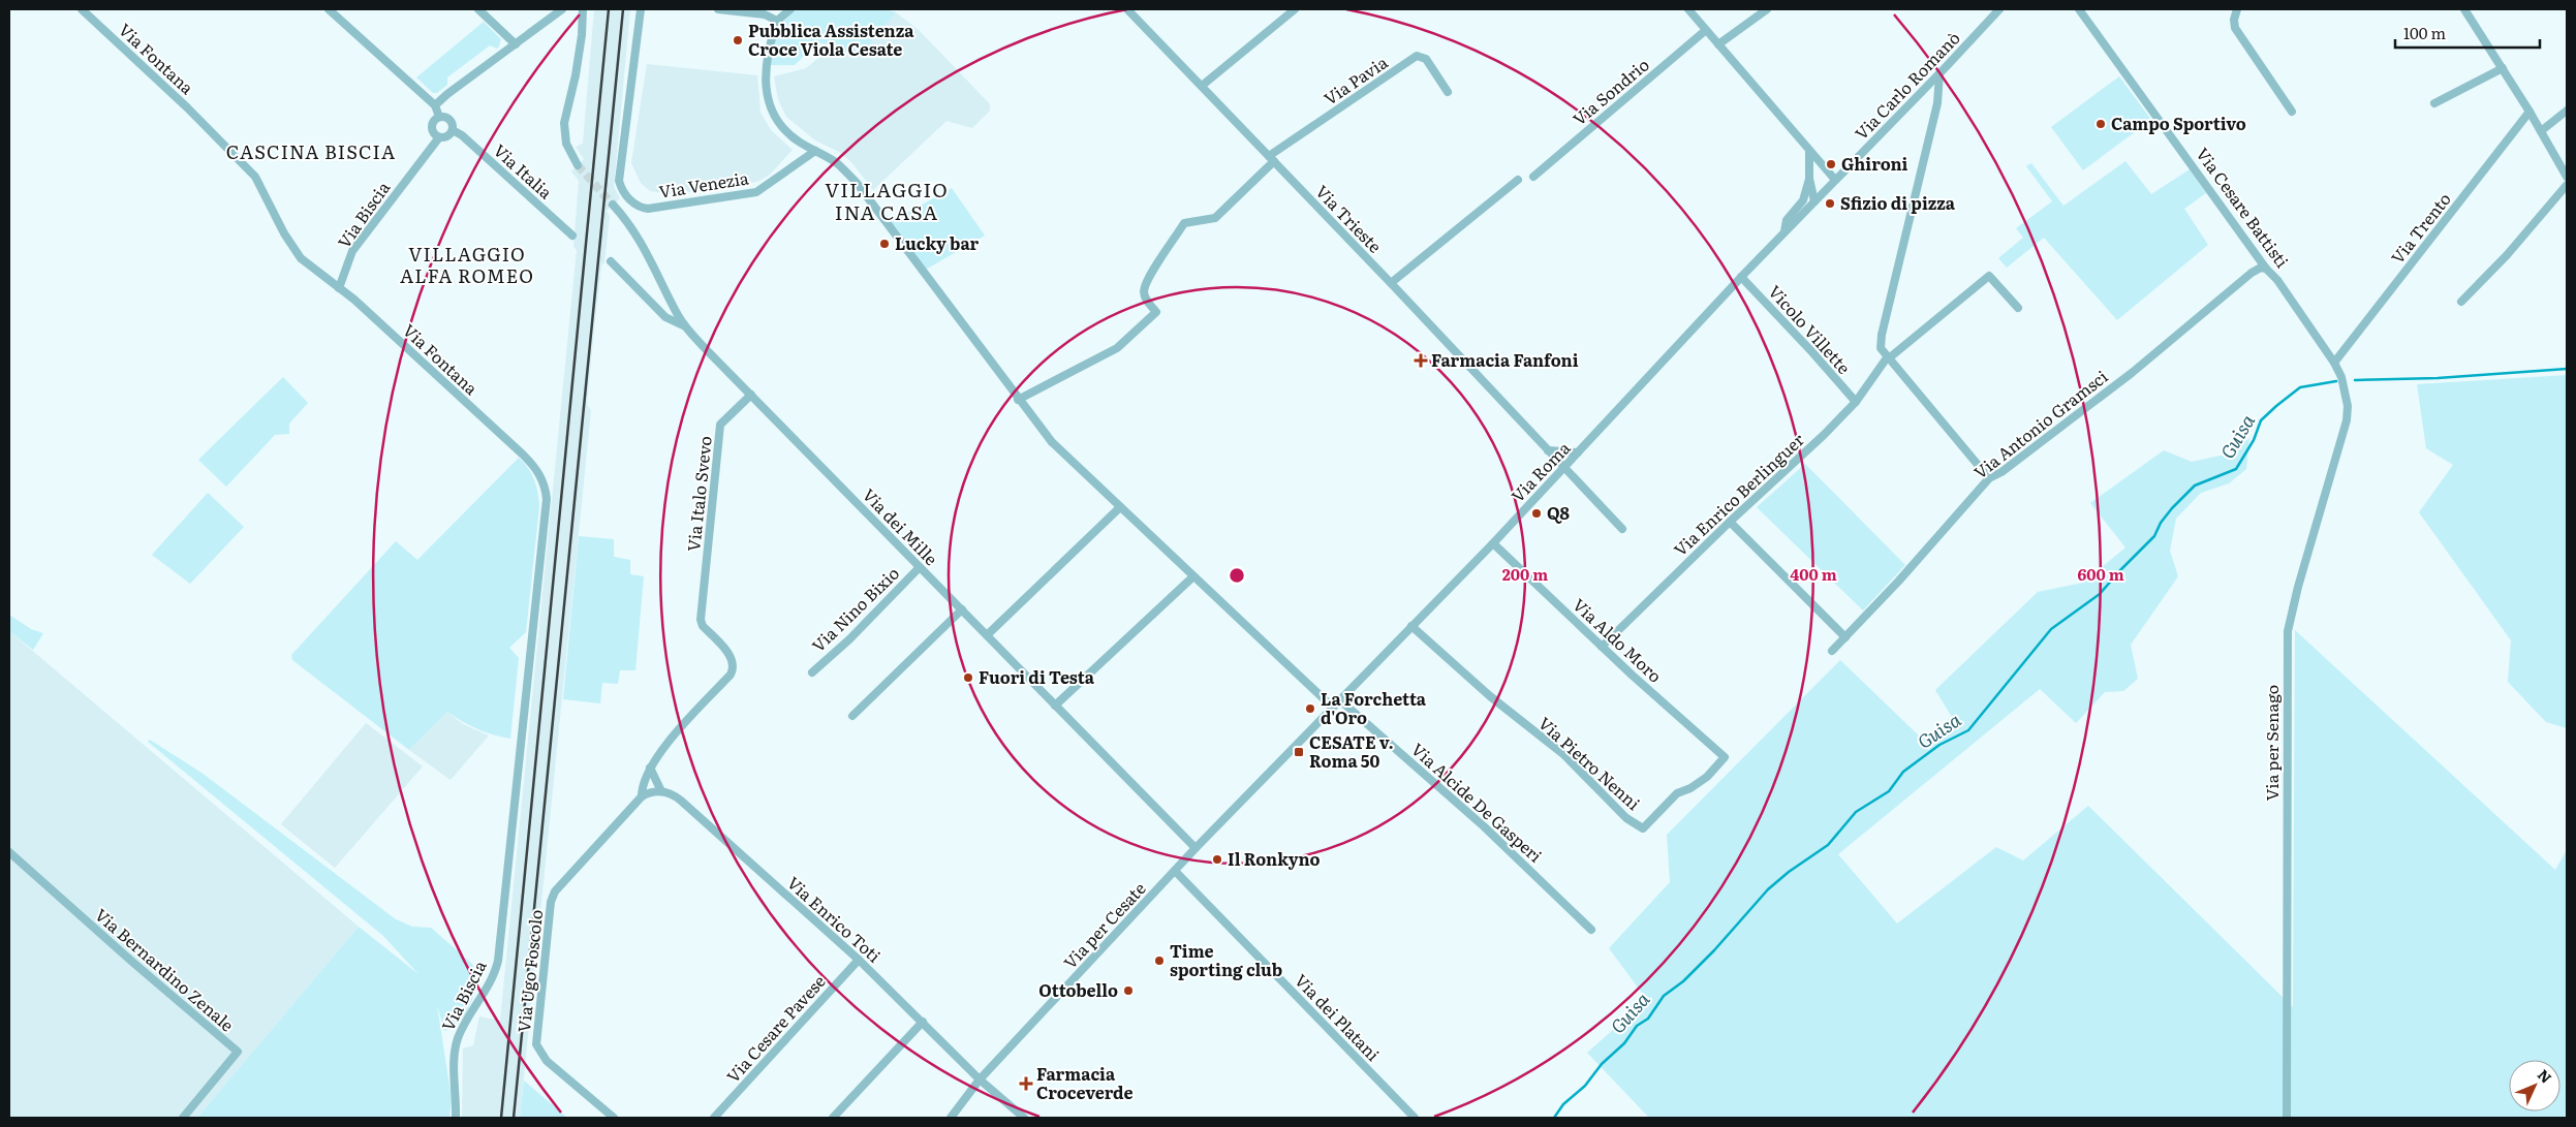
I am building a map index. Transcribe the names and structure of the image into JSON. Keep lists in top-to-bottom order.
{
  "streets": {
    "street": [
      "Via Fontana",
      "Via Pavia",
      "Via Carlo Romanò",
      "Via Sondrio",
      "Via Italia",
      "Via Venezia",
      "Via Cesare Battisti",
      "Via Biscia",
      "Via Trieste",
      "Via Trento",
      "Vicolo Villette",
      "Via Antonio Gramsci",
      "Via Roma",
      "Via Italo Svevo",
      "Via Enrico Berlinguer",
      "Via dei Mille",
      "Via Nino Bixio",
      "Via Aldo Moro",
      "Via per Senago",
      "Via Pietro Nenni",
      "Via Alcide De Gasperi",
      "Via Enrico Toti",
      "Via per Cesate",
      "Via Bernardino Zenale",
      "Via Ugo Foscolo",
      "Via dei Platani",
      "Via Cesare Pavese"
    ]
  },
  "crossings": [
    ["Via Fontana", "Via Biscia"],
    ["Via Pavia", "Via Trieste"],
    ["Via Carlo Romanò", "Via Roma"],
    ["Via Italia", "Via Biscia"],
    ["Via Cesare Battisti", "Via Trento"],
    ["Via Cesare Battisti", "Via Antonio Gramsci"],
    ["Via Cesare Battisti", "Via per Senago"],
    ["Via Trieste", "Via Roma"],
    ["Vicolo Villette", "Via Roma"],
    ["Vicolo Villette", "Via Enrico Berlinguer"],
    ["Via Roma", "Via Aldo Moro"],
    ["Via Roma", "Via Pietro Nenni"],
    ["Via Roma", "Via Alcide De Gasperi"],
    ["Via Roma", "Via per Cesate"],
    ["Via Italo Svevo", "Via dei Mille"],
    ["Via Italo Svevo", "Via Ugo Foscolo"],
    ["Via Enrico Berlinguer", "Via Aldo Moro"],
    ["Via dei Mille", "Via Nino Bixio"],
    ["Via dei Mille", "Via per Cesate"],
    ["Via Aldo Moro", "Via Pietro Nenni"],
    ["Via Enrico Toti", "Via per Cesate"],
    ["Via Enrico Toti", "Via Cesare Pavese"],
    ["Via per Cesate", "Via dei Platani"]
  ],
  "districts": ["CASCINA BISCIA", "VILLAGGIO INA CASA", "VILLAGGIO ALFA ROMEO"],
  "water": ["Guisa"],
  "places": {
    "other": [
      "Pubblica Assistenza Croce Viola Cesate",
      "Campo Sportivo",
      "Ghironi",
      "Sfizio di pizza",
      "Lucky bar",
      "Q8",
      "Fuori di Testa",
      "La Forchetta d'Oro",
      "Il Ronkyno",
      "Time sporting club",
      "Ottobello"
    ],
    "health": ["Farmacia Fanfoni", "Farmacia Croceverde"],
    "transit": ["CESATE v. Roma 50"]
  },
  "scale_bar": "100 m",
  "north": "top right",
  "rings": ["200 m", "400 m", "600 m"]
}
